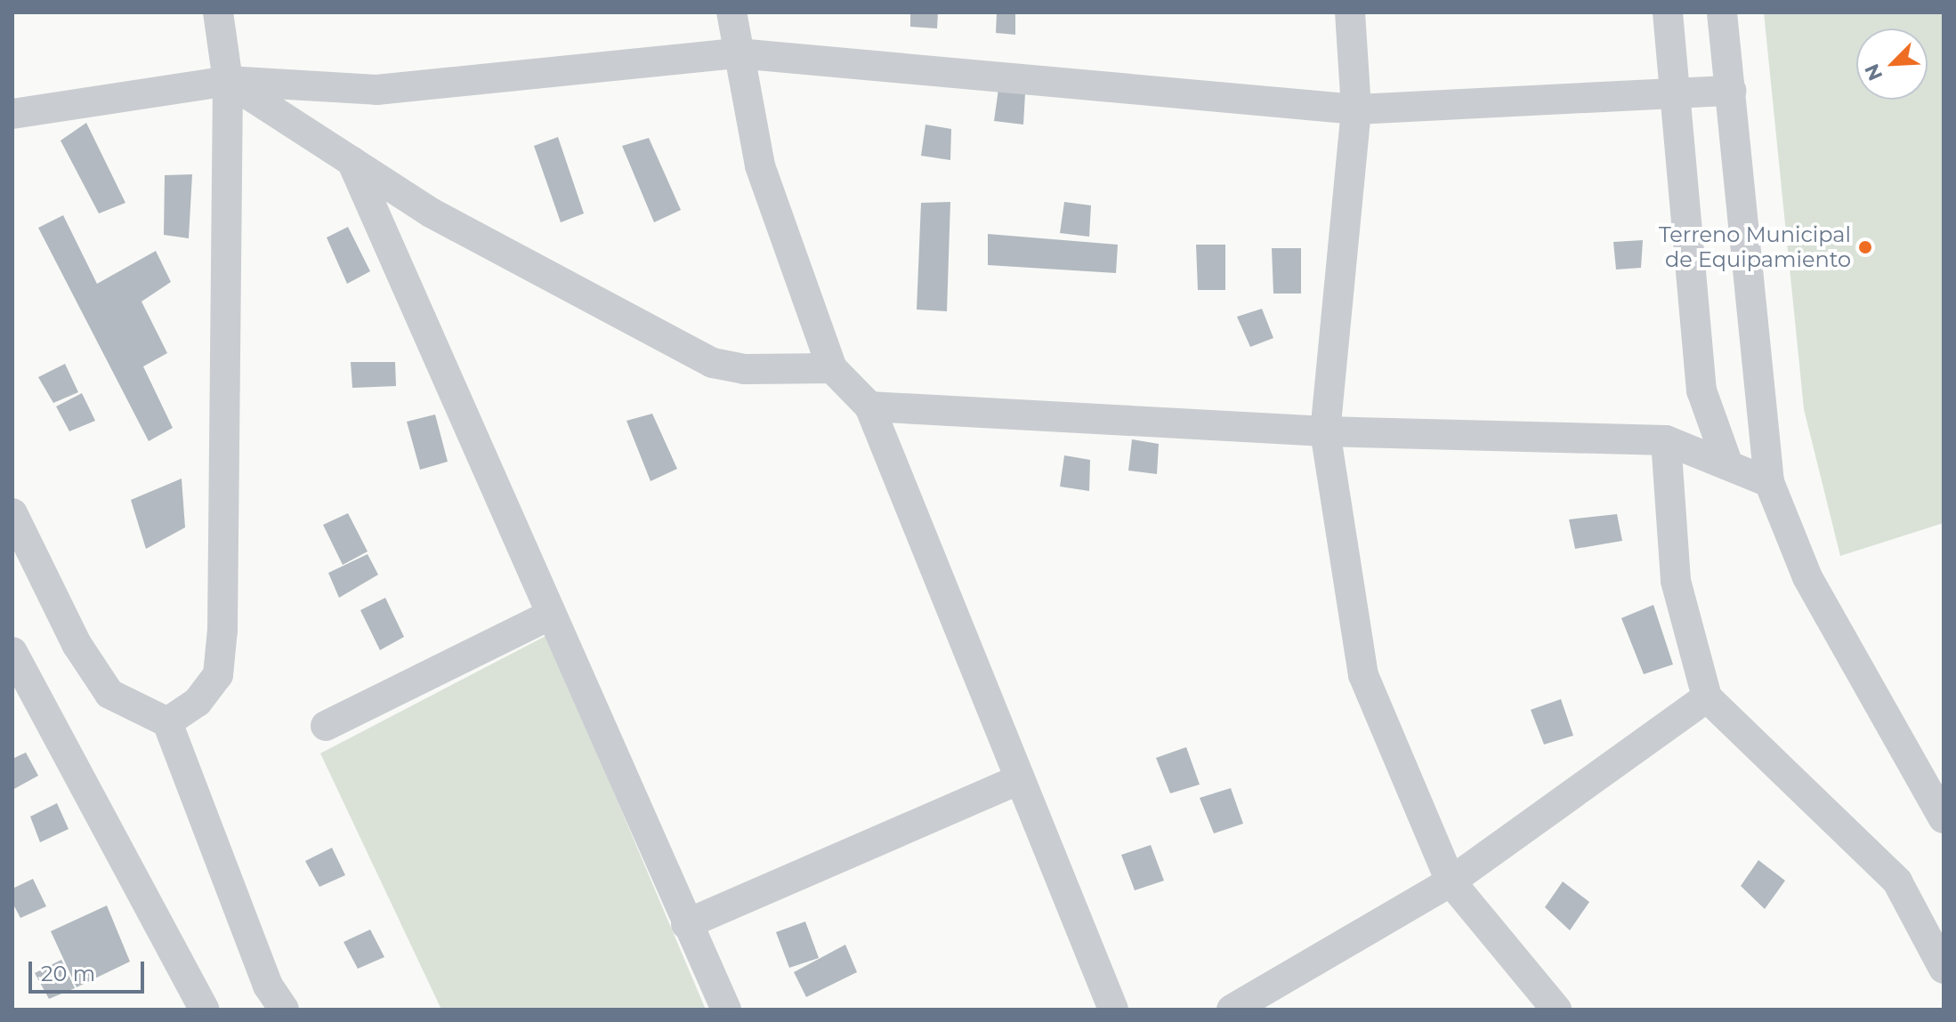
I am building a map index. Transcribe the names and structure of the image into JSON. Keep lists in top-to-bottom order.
{
  "places": ["Terreno Municipal de Equipamiento"],
  "scale_bar": "20 m",
  "north": "bottom left"
}
